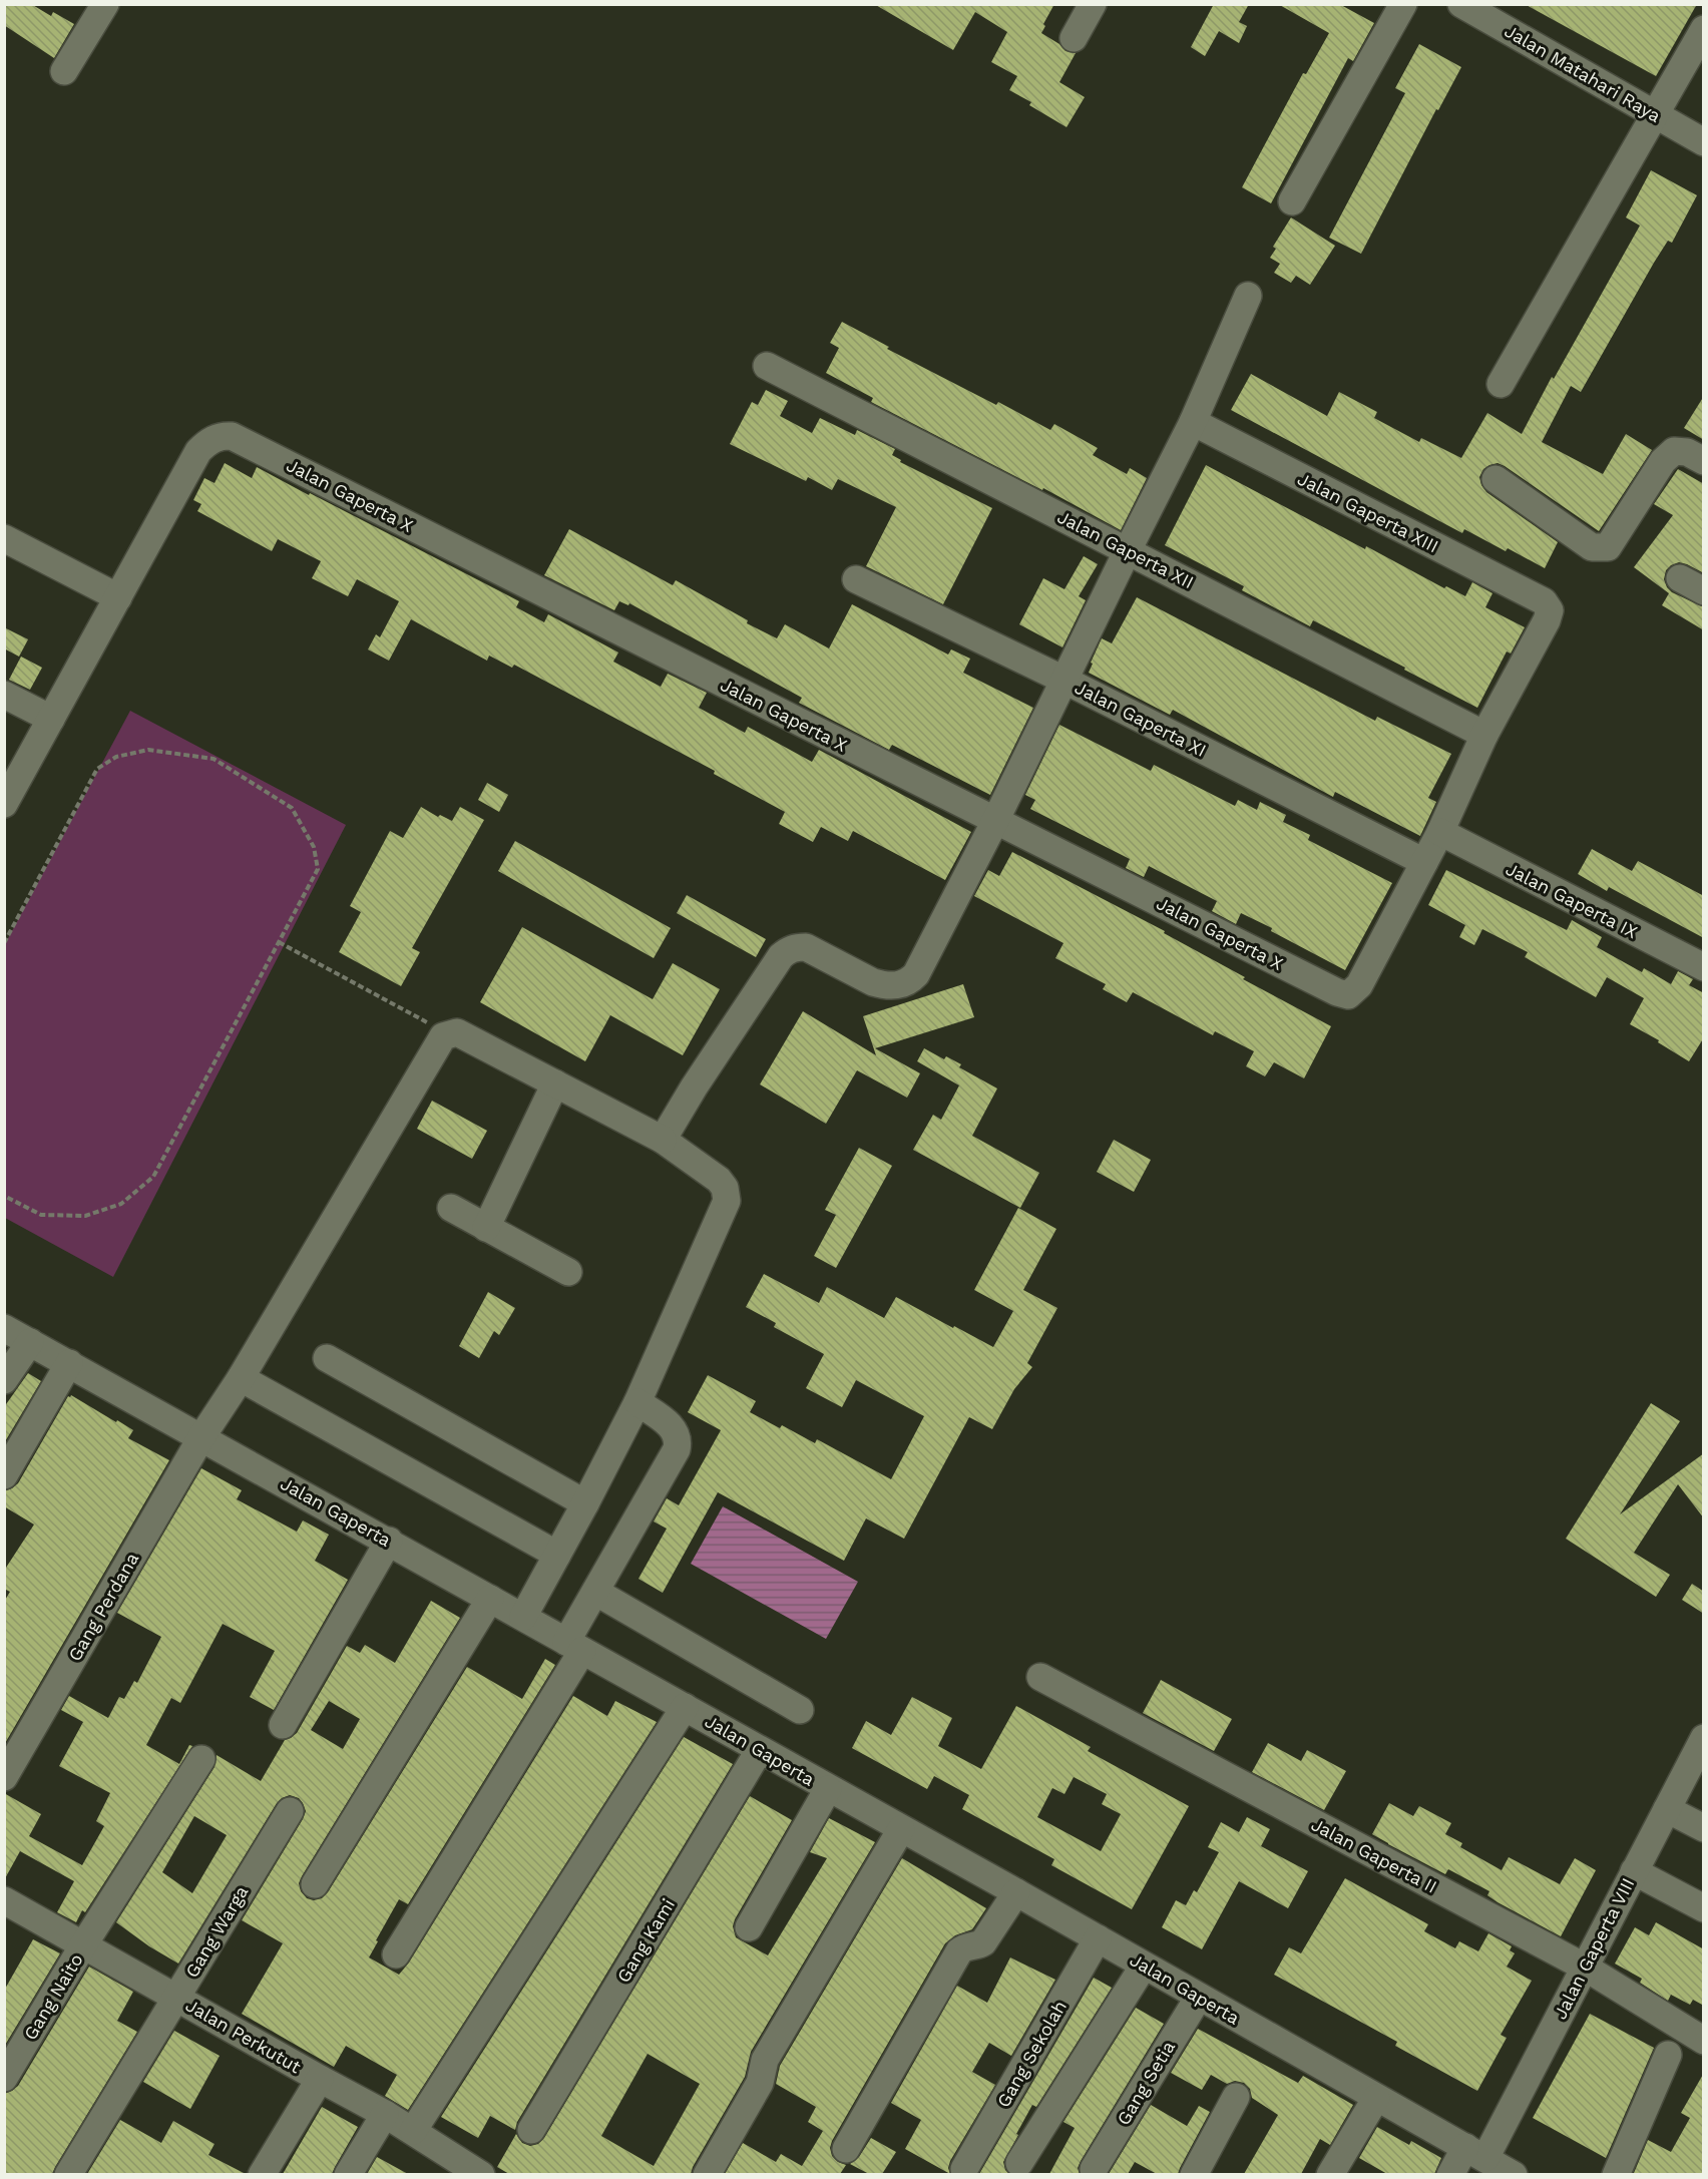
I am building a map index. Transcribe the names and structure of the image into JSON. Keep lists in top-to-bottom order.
{
  "streets": {
    "street": [
      "Jalan Matahari Raya",
      "Jalan Gaperta X",
      "Jalan Gaperta XIII",
      "Jalan Gaperta XII",
      "Jalan Gaperta XI",
      "Jalan Gaperta IX",
      "Jalan Gaperta",
      "Gang Perdana",
      "Jalan Gaperta II",
      "Gang Warga",
      "Gang Kami",
      "Jalan Gaperta VIII",
      "Gang Naito",
      "Jalan Perkutut",
      "Gang Sekolah",
      "Gang Setia"
    ]
  },
  "crossings": [
    ["Jalan Gaperta X", "Jalan Gaperta XI"],
    ["Jalan Gaperta XIII", "Jalan Gaperta XII"],
    ["Jalan Gaperta", "Gang Perdana"],
    ["Jalan Gaperta", "Gang Kami"],
    ["Jalan Gaperta", "Jalan Gaperta VIII"],
    ["Jalan Gaperta", "Gang Sekolah"],
    ["Jalan Gaperta", "Gang Setia"],
    ["Jalan Gaperta II", "Jalan Gaperta VIII"],
    ["Gang Warga", "Jalan Perkutut"],
    ["Gang Naito", "Jalan Perkutut"]
  ]
}
